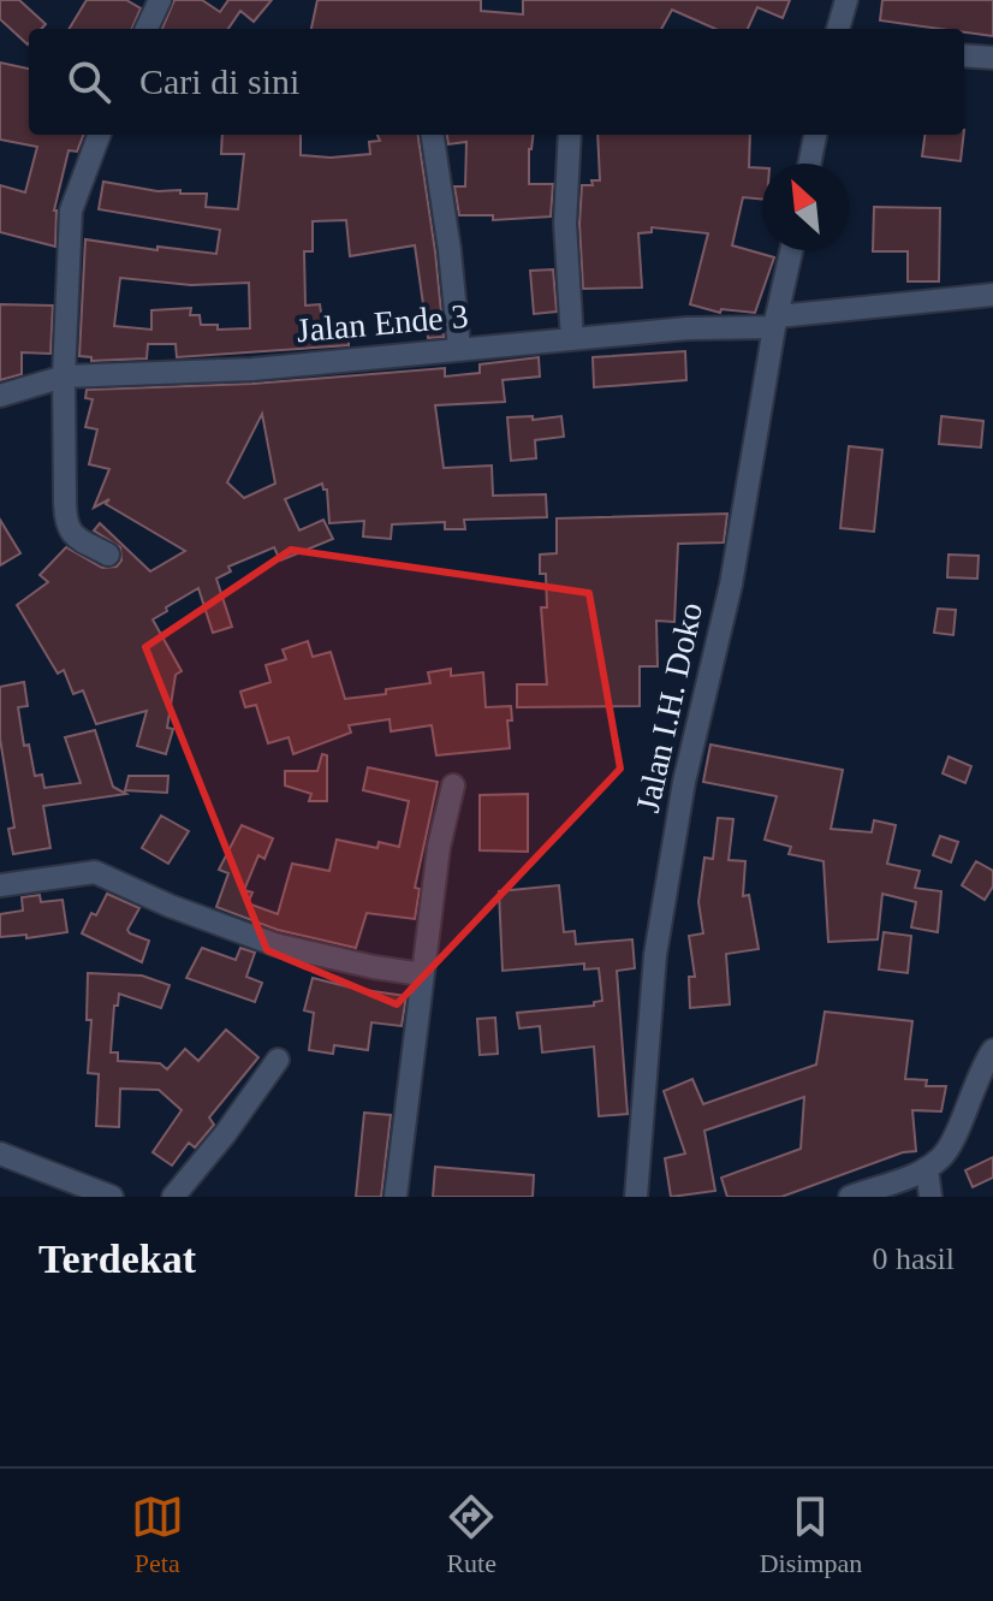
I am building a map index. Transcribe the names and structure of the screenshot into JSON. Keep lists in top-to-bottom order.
{
  "streets": {
    "street": ["Jalan Ende 3", "Jalan I.H. Doko"]
  },
  "crossings": [
    ["Jalan Ende 3", "Jalan I.H. Doko"]
  ],
  "north": "top left",
  "page": {
    "search": "Cari di sini",
    "heading": ["Terdekat", "0 hasil"],
    "nav": ["Peta", "Rute", "Disimpan"]
  }
}
